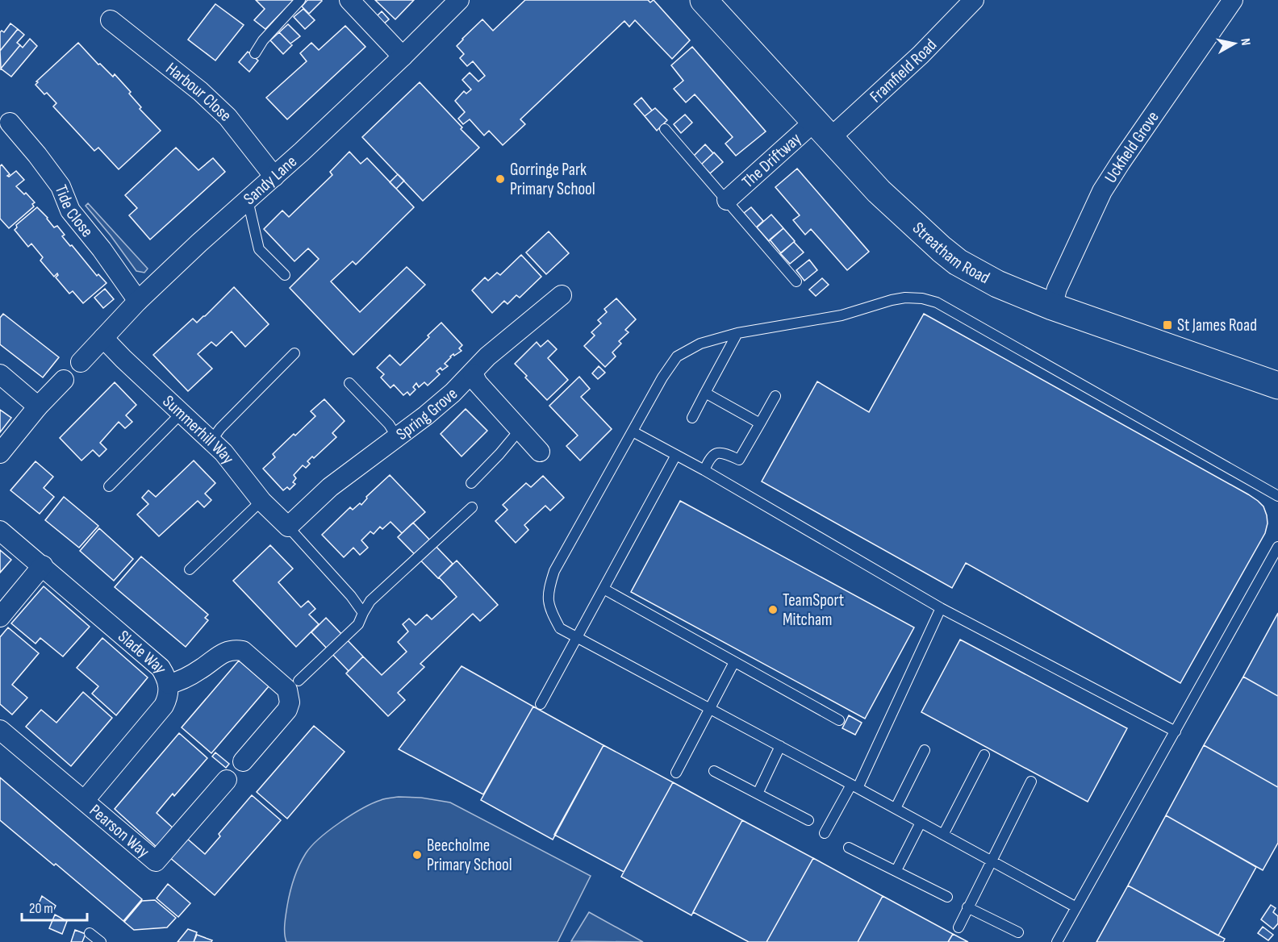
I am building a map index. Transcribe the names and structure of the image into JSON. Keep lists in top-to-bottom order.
{
  "streets": {
    "main road": ["Streatham Road"],
    "street": [
      "Framfield Road",
      "Harbour Close",
      "Uckfield Grove",
      "The Driftway",
      "Sandy Lane",
      "Tide Close",
      "Spring Grove",
      "Summerhill Way",
      "Slade Way",
      "Pearson Way"
    ]
  },
  "crossings": [
    ["Framfield Road", "The Driftway"],
    ["Framfield Road", "Streatham Road"],
    ["Harbour Close", "Sandy Lane"],
    ["Uckfield Grove", "Streatham Road"],
    ["The Driftway", "Streatham Road"],
    ["Sandy Lane", "Tide Close"],
    ["Sandy Lane", "Summerhill Way"],
    ["Spring Grove", "Summerhill Way"],
    ["Slade Way", "Pearson Way"]
  ],
  "places": {
    "other": ["Gorringe Park Primary School", "TeamSport Mitcham", "Beecholme Primary School"],
    "transit": ["St James Road"]
  },
  "scale_bar": "20 m",
  "north": "right"
}
